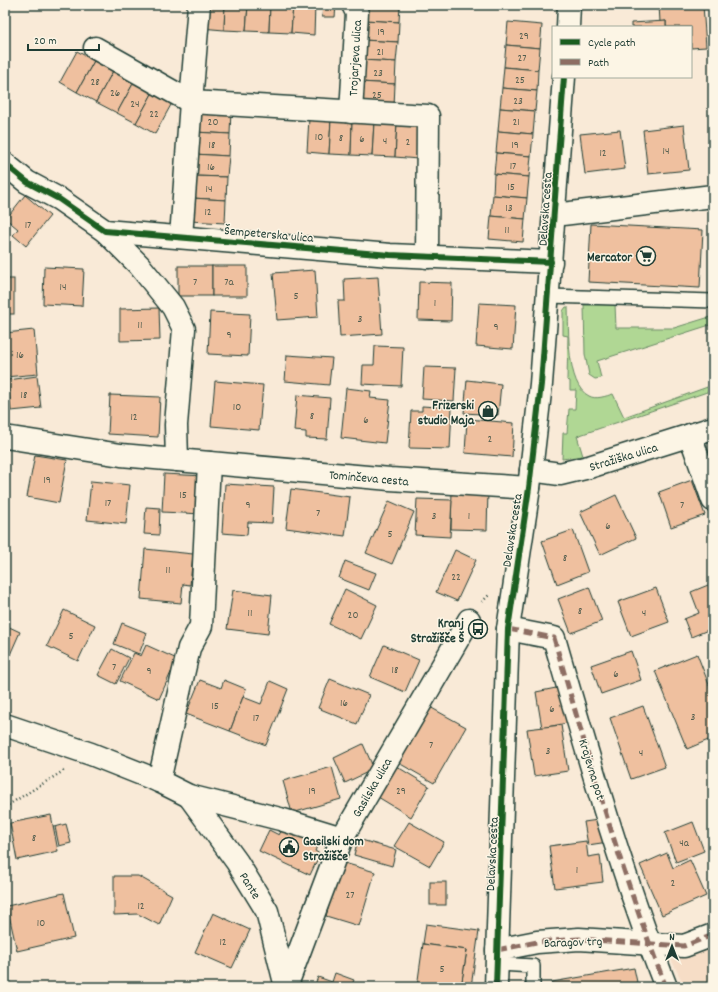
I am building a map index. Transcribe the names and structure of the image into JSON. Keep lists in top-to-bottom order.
{
  "streets": {
    "street": [
      "Trojarjeva ulica",
      "Delavska cesta",
      "Šempeterska ulica",
      "Stražiška ulica",
      "Tominčeva cesta",
      "Krajevna pot",
      "Gasilska ulica",
      "Pante",
      "Baragov trg"
    ]
  },
  "crossings": [
    ["Delavska cesta", "Šempeterska ulica"],
    ["Delavska cesta", "Stražiška ulica"],
    ["Delavska cesta", "Tominčeva cesta"],
    ["Delavska cesta", "Krajevna pot"],
    ["Delavska cesta", "Baragov trg"],
    ["Stražiška ulica", "Tominčeva cesta"],
    ["Krajevna pot", "Baragov trg"],
    ["Gasilska ulica", "Pante"]
  ],
  "places": {
    "supermarket": ["Mercator"],
    "shop": ["Frizerski studio Maja"],
    "bus stop": ["Kranj Stražišče Š"],
    "public building": ["Gasilski dom Stražišče"]
  },
  "house_numbers": [
    "19",
    "29",
    "21",
    "27",
    "23",
    "25",
    "28",
    "26",
    "25",
    "23",
    "24",
    "22",
    "20",
    "21",
    "10",
    "8",
    "6",
    "4",
    "2",
    "18",
    "19",
    "14",
    "12",
    "17",
    "16",
    "15",
    "14",
    "13",
    "12",
    "17",
    "11",
    "7",
    "7a",
    "14",
    "5",
    "1",
    "3",
    "11",
    "9",
    "9",
    "16",
    "18",
    "10",
    "8",
    "12",
    "6",
    "2",
    "19",
    "15",
    "17",
    "9",
    "7",
    "7",
    "3",
    "1",
    "6",
    "5",
    "8",
    "11",
    "22",
    "8",
    "11",
    "4",
    "20",
    "5",
    "7",
    "18",
    "9",
    "6",
    "16",
    "15",
    "6",
    "3",
    "17",
    "7",
    "3",
    "4",
    "19",
    "29",
    "8",
    "4a",
    "1",
    "2",
    "27",
    "12",
    "10",
    "12",
    "5"
  ],
  "legend": ["Cycle path", "Path"],
  "scale_bar": "20 m",
  "north": "top"
}
